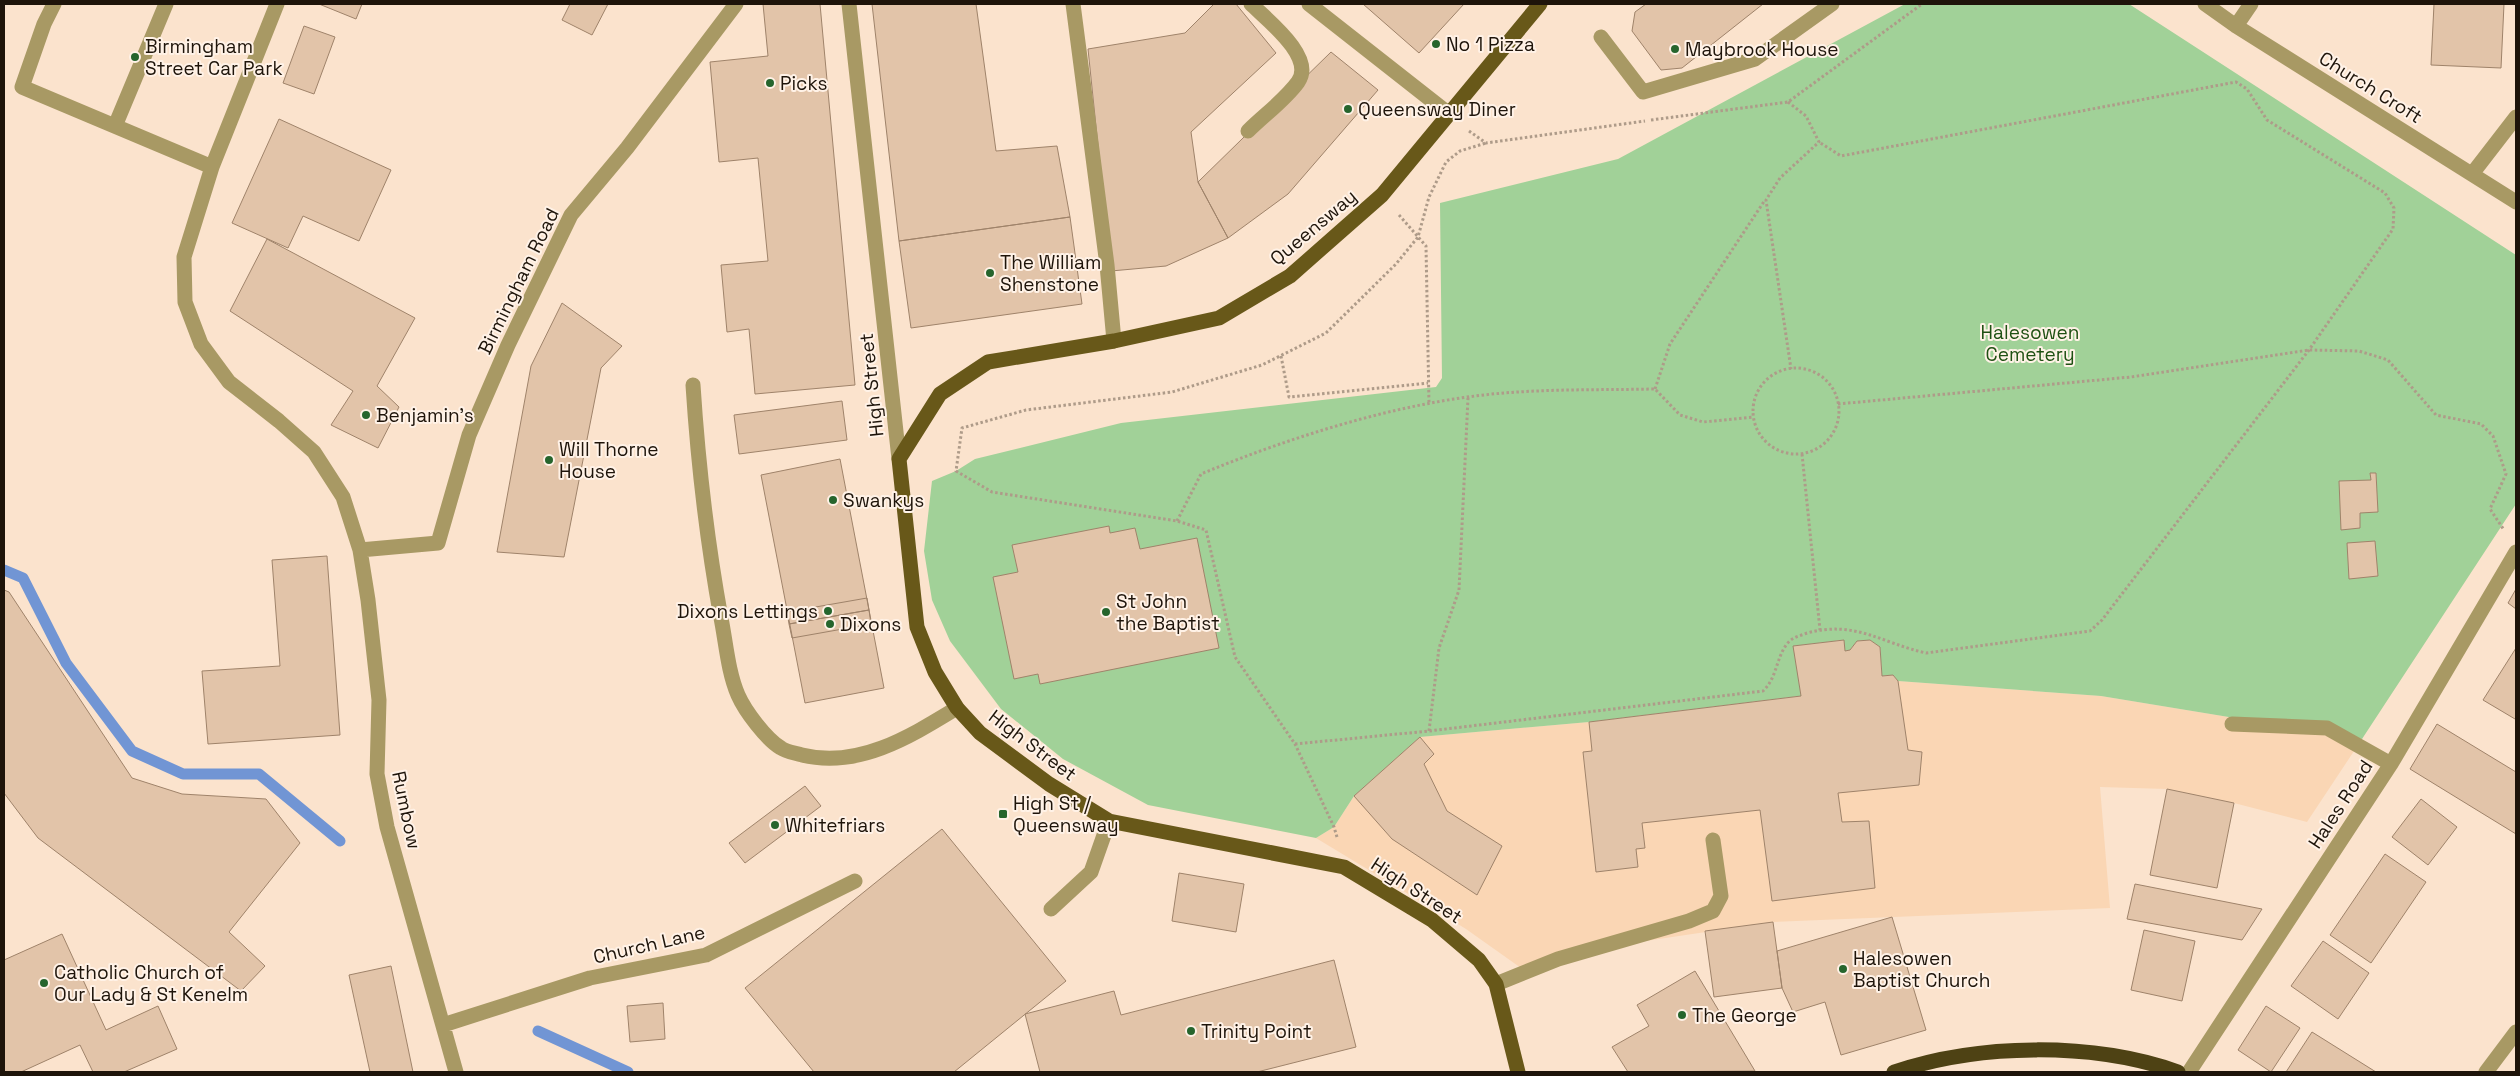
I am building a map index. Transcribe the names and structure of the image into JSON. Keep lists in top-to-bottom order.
{
  "streets": {
    "main road": ["Queensway", "High Street"],
    "street": [
      "Church Croft",
      "Birmingham Road",
      "Hales Road",
      "Rumbow",
      "Church Lane"
    ]
  },
  "crossings": [
    ["Queensway", "High Street"],
    ["Birmingham Road", "Rumbow"],
    ["Rumbow", "Church Lane"]
  ],
  "parks": ["Halesowen Cemetery"],
  "places": {
    "other": [
      "No 1 Pizza",
      "Maybrook House",
      "Birmingham Street Car Park",
      "Picks",
      "Queensway Diner",
      "The William Shenstone",
      "Benjamin's",
      "Will Thorne House",
      "Swankys",
      "Dixons Lettings",
      "St John the Baptist",
      "Dixons",
      "Whitefriars",
      "Halesowen Baptist Church",
      "Catholic Church of Our Lady & St Kenelm",
      "The George",
      "Trinity Point"
    ],
    "transit": ["High St / Queensway"]
  }
}
